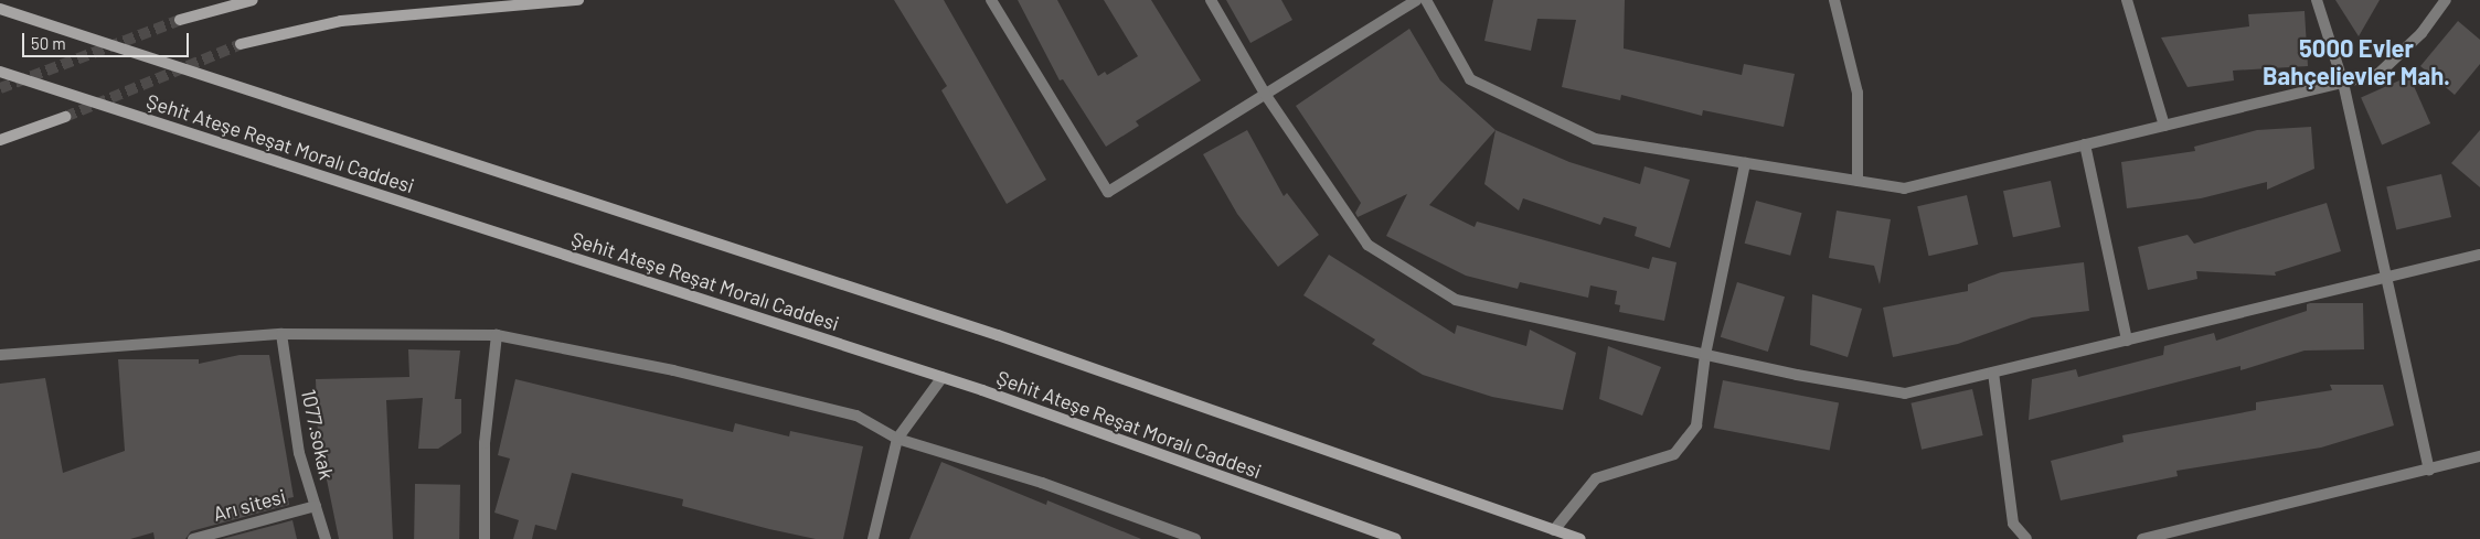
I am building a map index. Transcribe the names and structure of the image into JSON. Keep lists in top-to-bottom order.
{
  "streets": {
    "main road": ["Şehit Ateşe Reşat Moralı Caddesi"],
    "street": ["1077.sokak", "Arı sitesi"]
  },
  "crossings": [
    ["1077.sokak", "Arı sitesi"]
  ],
  "districts": ["5000 Evler Bahçelievler Mah."],
  "scale_bar": "50 m"
}
